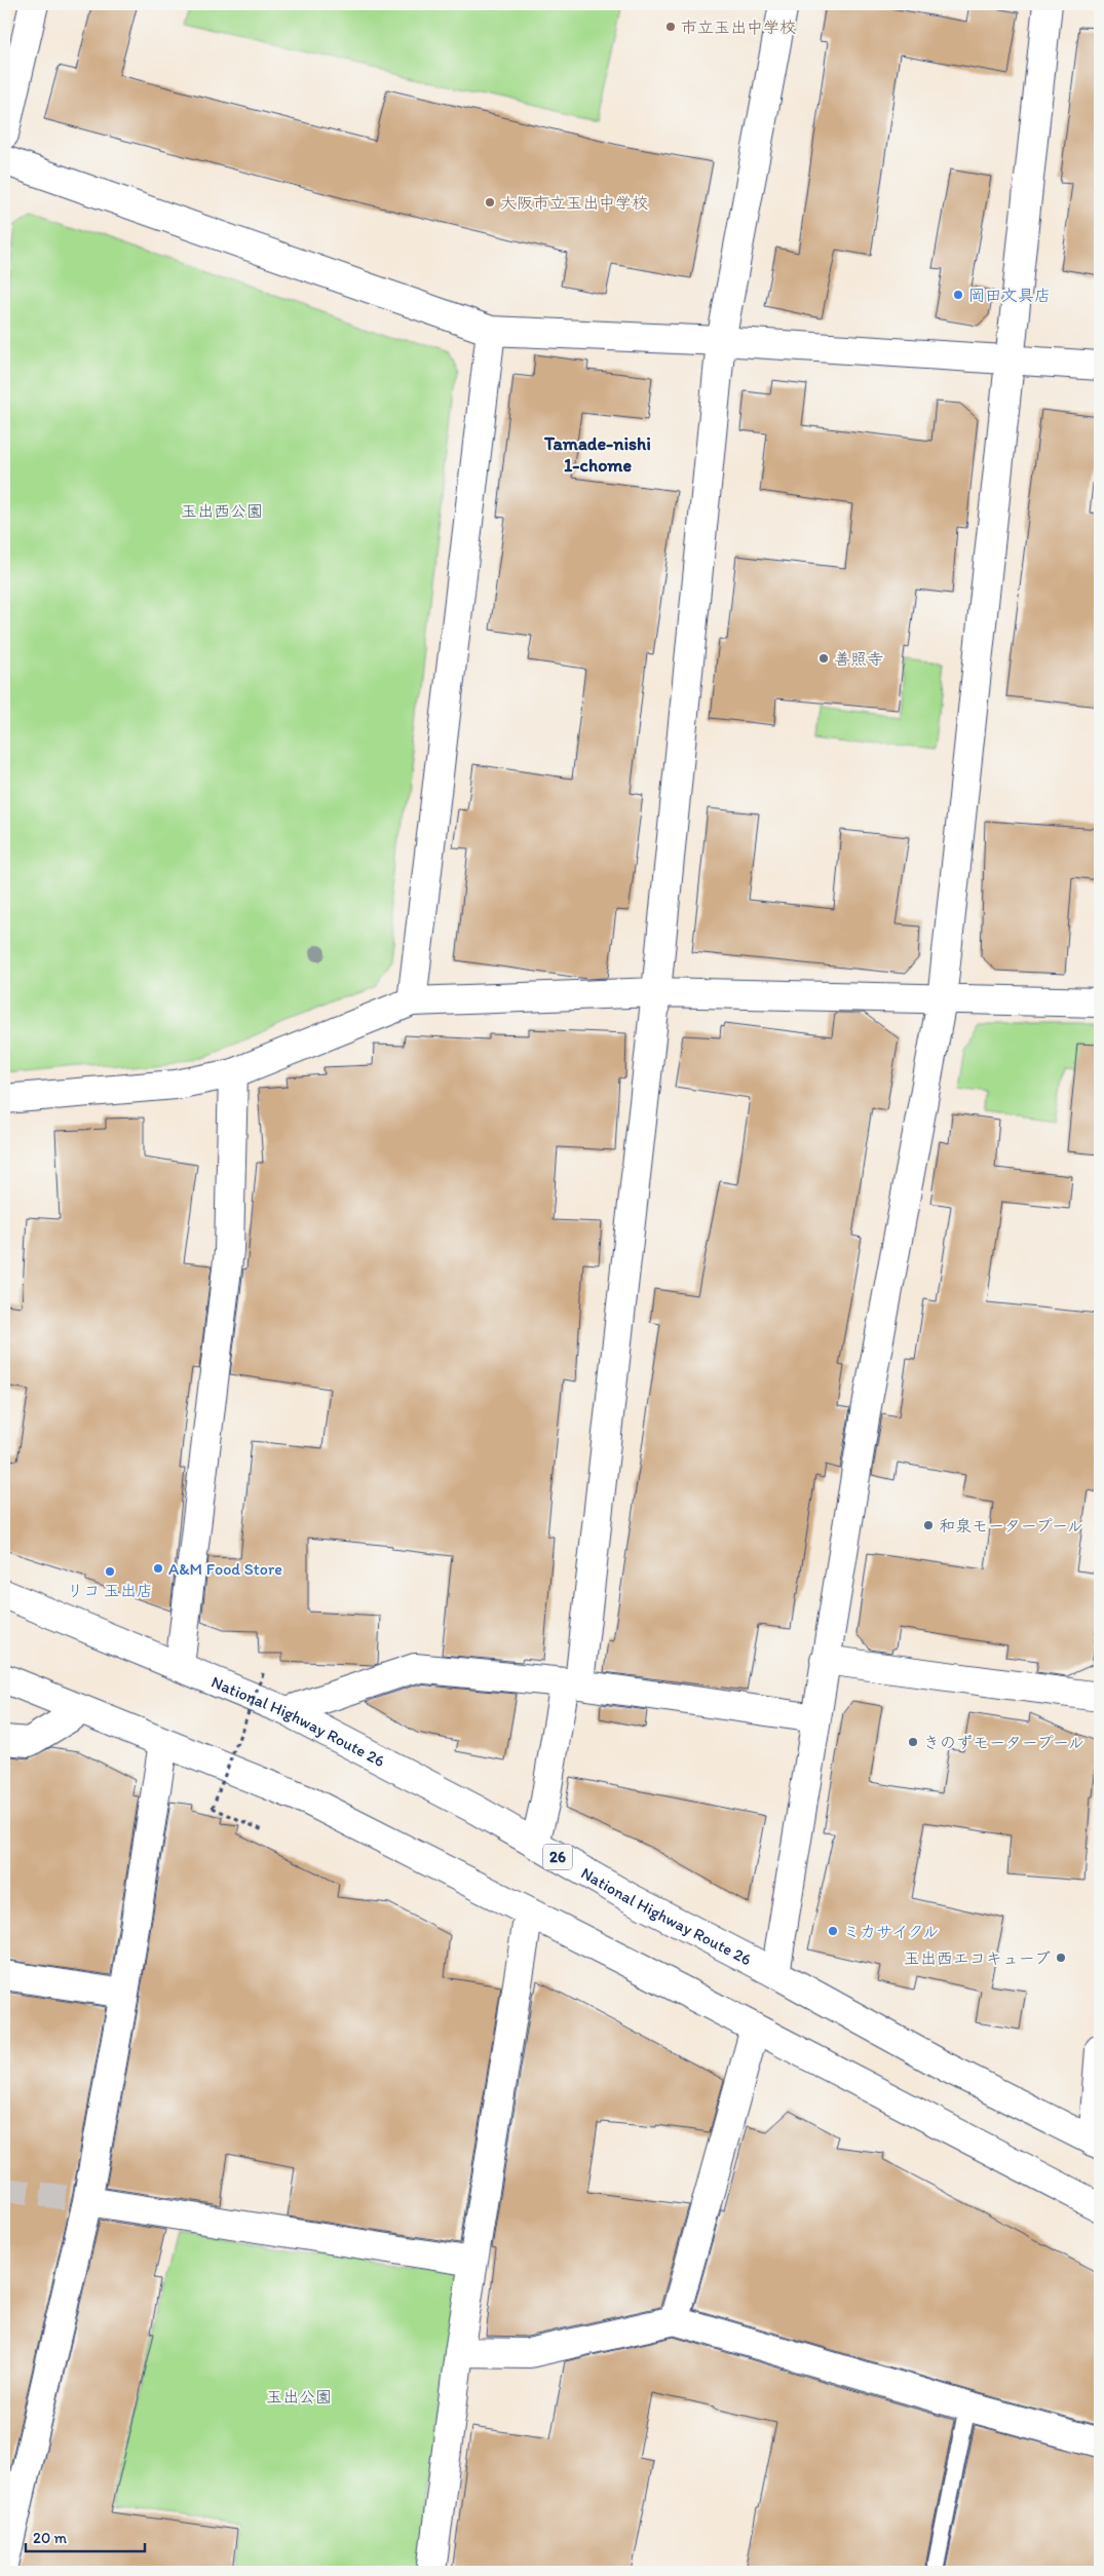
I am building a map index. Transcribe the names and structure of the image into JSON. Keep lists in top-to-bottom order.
{
  "streets": {
    "main road": ["National Highway Route 26", "26"]
  },
  "districts": ["Tamade-nishi 1-chome"],
  "parks": ["玉出西公園", "玉出公園"],
  "places": [
    "市立玉出中学校",
    "大阪市立玉出中学校",
    "岡田文具店",
    "善照寺",
    "和泉モータープール",
    "A&M Food Store",
    "リコ 玉出店",
    "きのずモータープール",
    "ミカサイクル",
    "玉出西エコキューブ"
  ],
  "scale_bar": "20 m"
}
